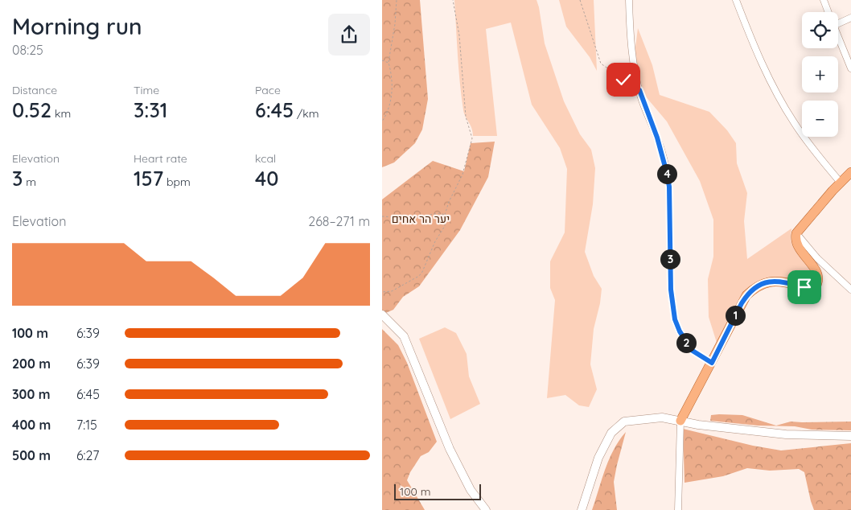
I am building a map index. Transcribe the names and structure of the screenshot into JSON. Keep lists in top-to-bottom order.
{
  "parks": ["יער הר אחים"],
  "scale_bar": "100 m",
  "page": {
    "heading": ["Morning run", "08:25"],
    "map_buttons": ["+", "−"],
    "stats": [
      ["Distance", "0.52 km"],
      ["Time", "3:31"],
      ["Pace", "6:45 /km"],
      ["Elevation", "3 m"],
      ["Heart rate", "157 bpm"],
      ["kcal", "40"]
    ],
    "pins": [
      "4",
      "3",
      "1",
      "2"
    ],
    "chart": ["Elevation", "268–271 m"],
    "list": [
      {
        "name": "100 m",
        "note": "6:39"
      },
      {
        "name": "200 m",
        "note": "6:39"
      },
      {
        "name": "300 m",
        "note": "6:45"
      },
      {
        "name": "400 m",
        "note": "7:15"
      },
      {
        "name": "500 m",
        "note": "6:27"
      }
    ],
    "scale": "100 m"
  }
}
